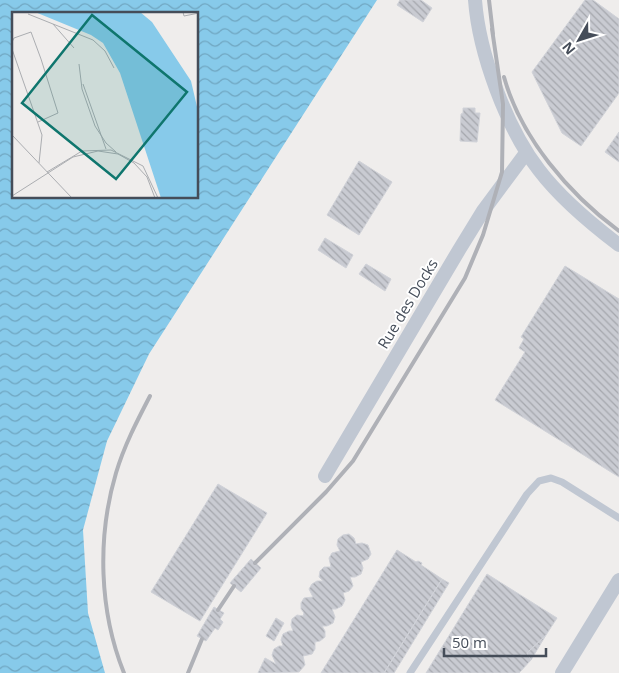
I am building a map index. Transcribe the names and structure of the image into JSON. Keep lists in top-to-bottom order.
{
  "streets": {
    "street": ["Rue des Docks"]
  },
  "scale_bar": "50 m",
  "north": "bottom left"
}
